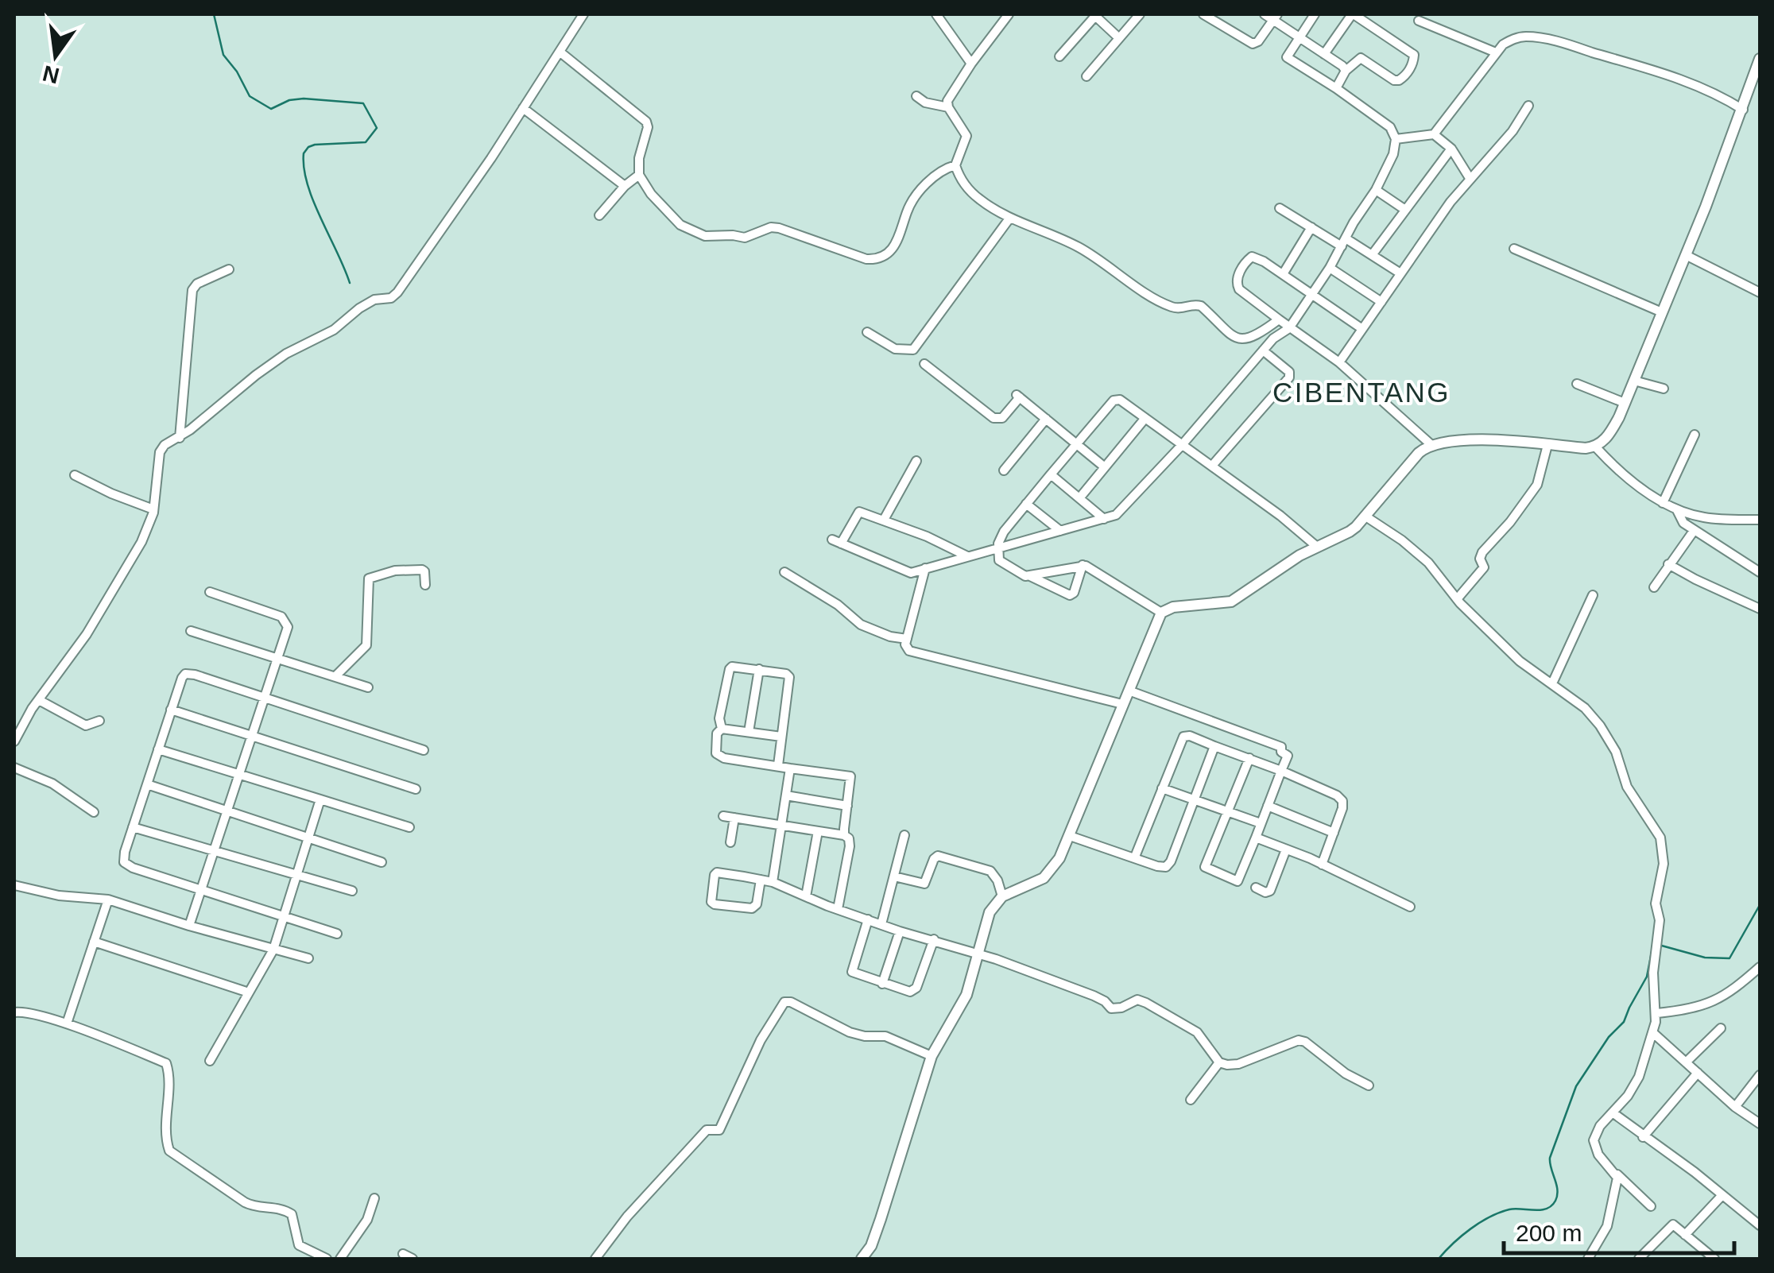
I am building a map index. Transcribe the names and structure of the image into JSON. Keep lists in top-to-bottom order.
{
  "districts": ["CIBENTANG"],
  "scale_bar": "200 m",
  "north": "bottom"
}
